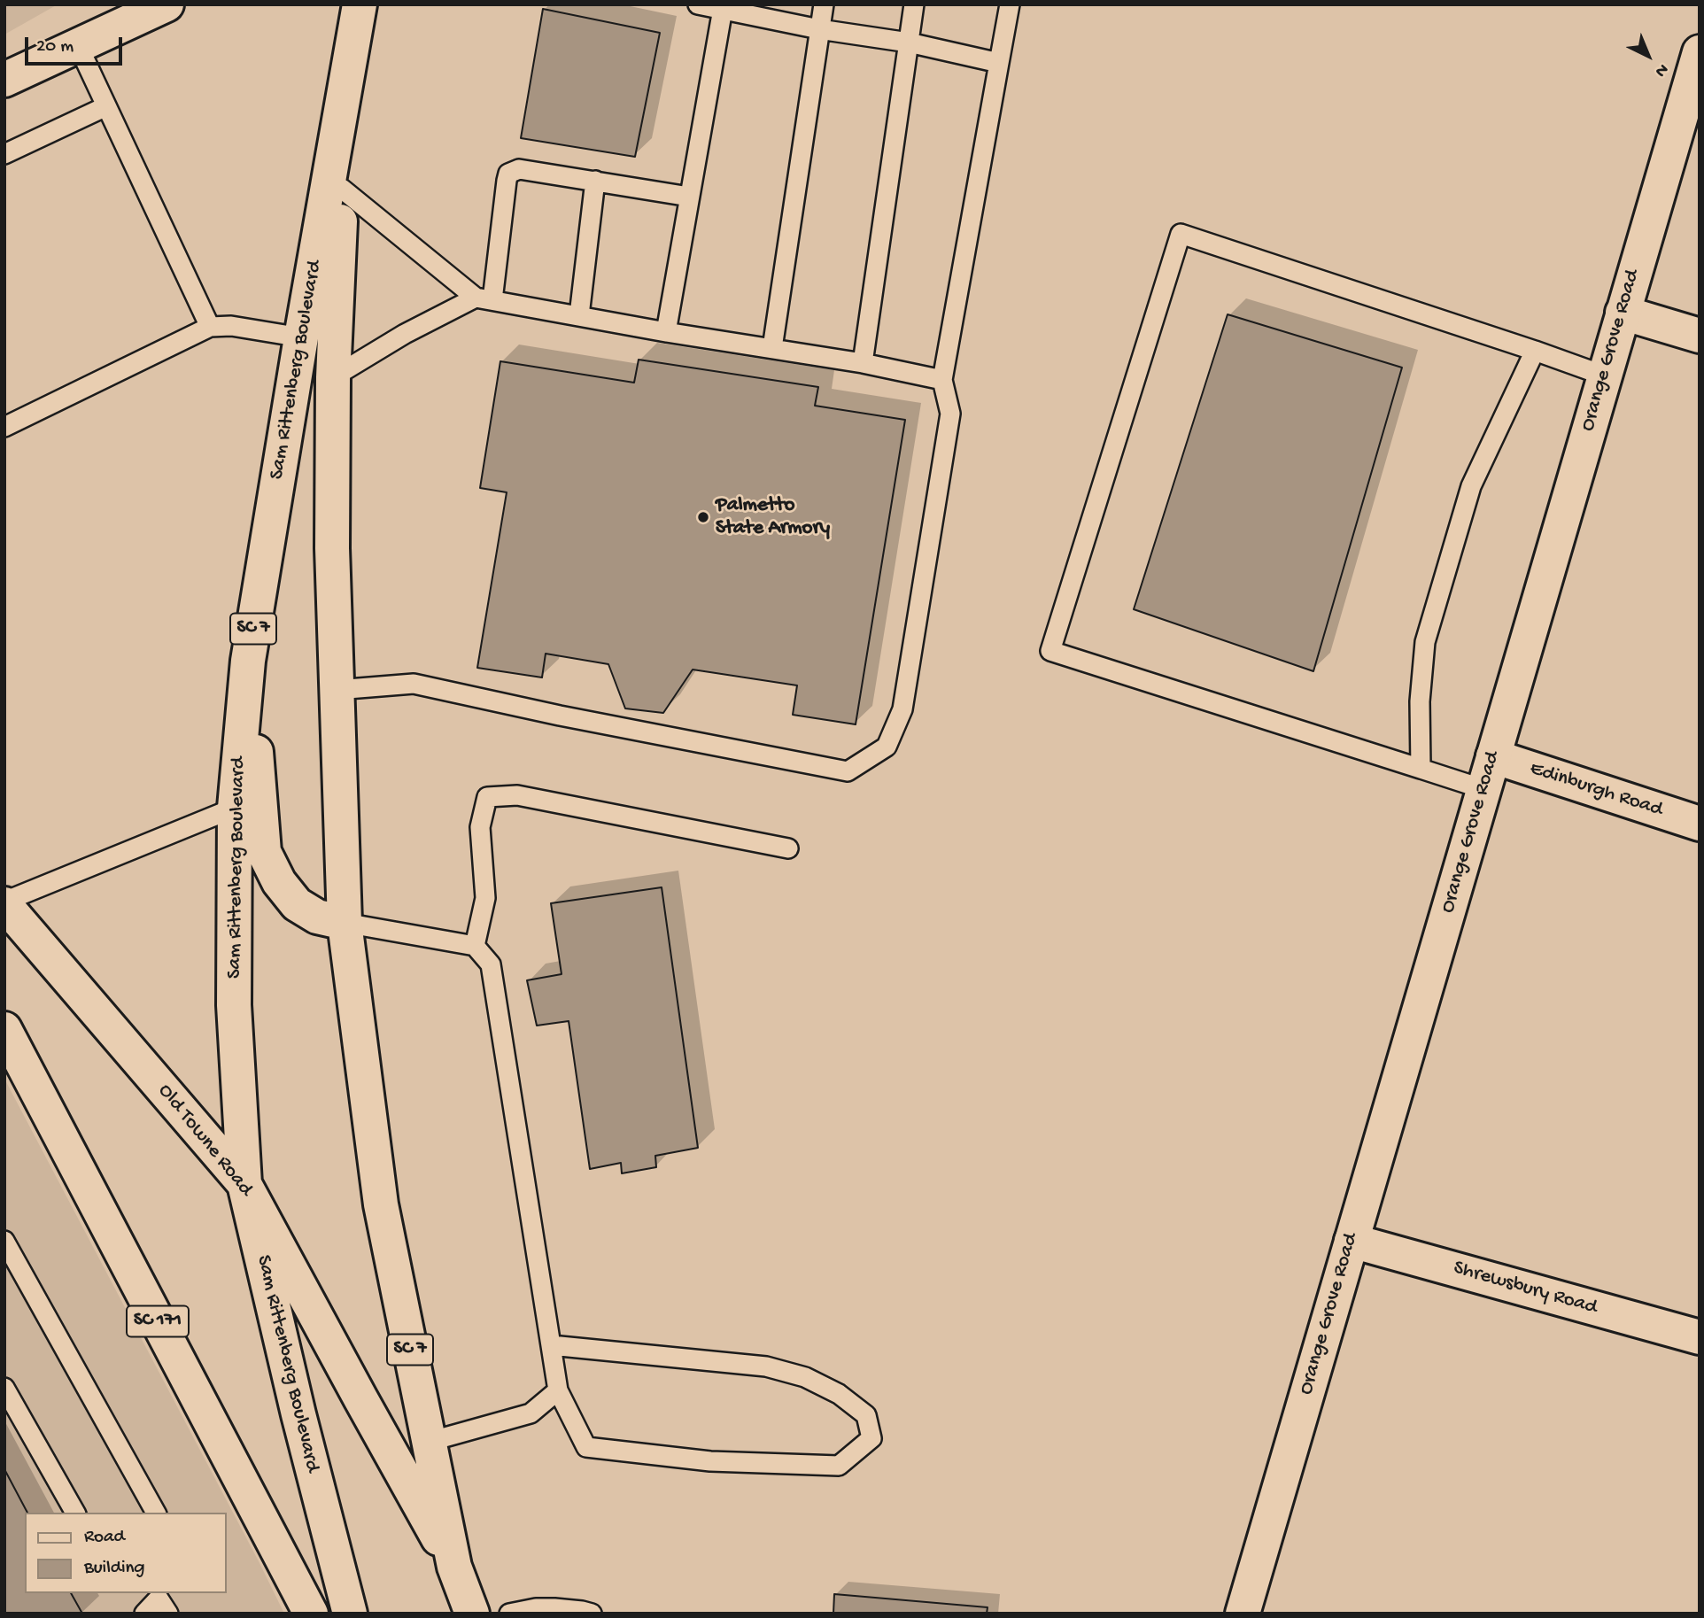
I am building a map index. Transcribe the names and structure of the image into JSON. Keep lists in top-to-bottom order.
{
  "streets": {
    "main road": [
      "Orange Grove Road",
      "Sam Rittenberg Boulevard",
      "SC 7",
      "Edinburgh Road",
      "Old Towne Road",
      "Shrewsbury Road",
      "SC 171"
    ]
  },
  "crossings": [
    ["Orange Grove Road", "Edinburgh Road"],
    ["Orange Grove Road", "Shrewsbury Road"],
    ["Sam Rittenberg Boulevard", "Old Towne Road"]
  ],
  "places": ["Palmetto State Armory"],
  "legend": ["Road", "Building"],
  "scale_bar": "20 m",
  "north": "bottom right"
}
